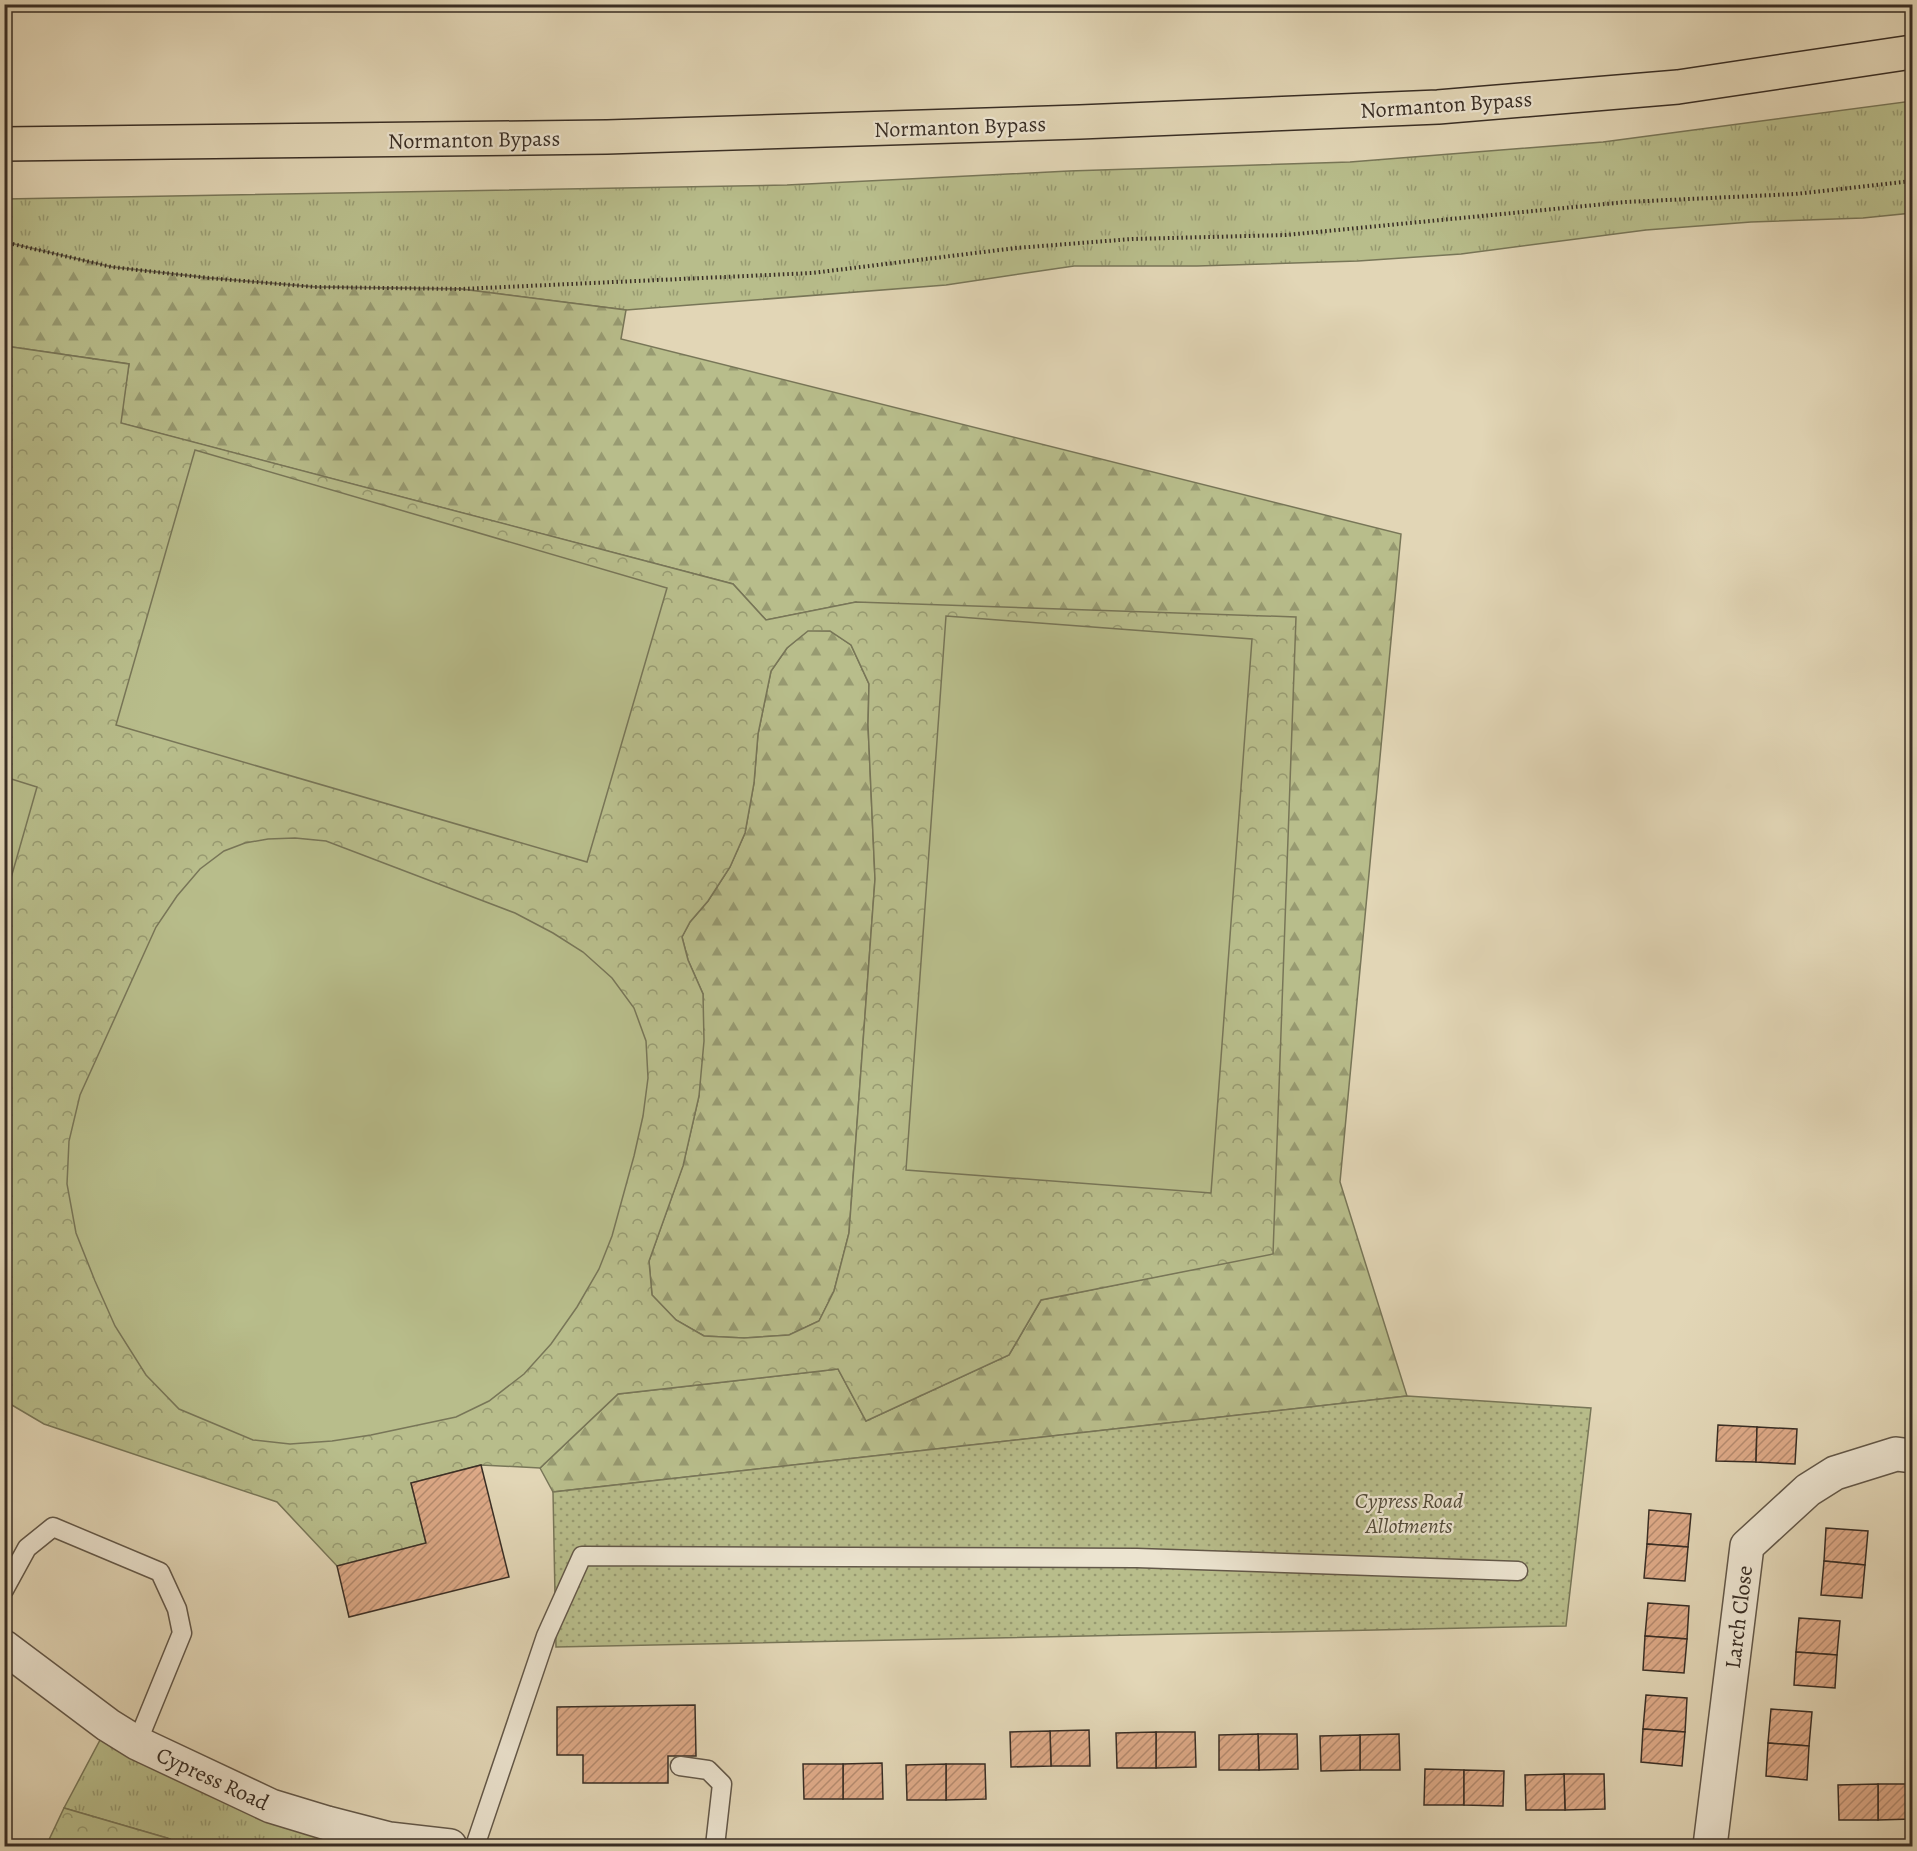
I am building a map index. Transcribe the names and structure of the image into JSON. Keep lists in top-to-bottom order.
{
  "streets": {
    "main road": ["Normanton Bypass"],
    "street": ["Larch Close", "Cypress Road"]
  },
  "parks": ["Cypress Road Allotments"]
}
